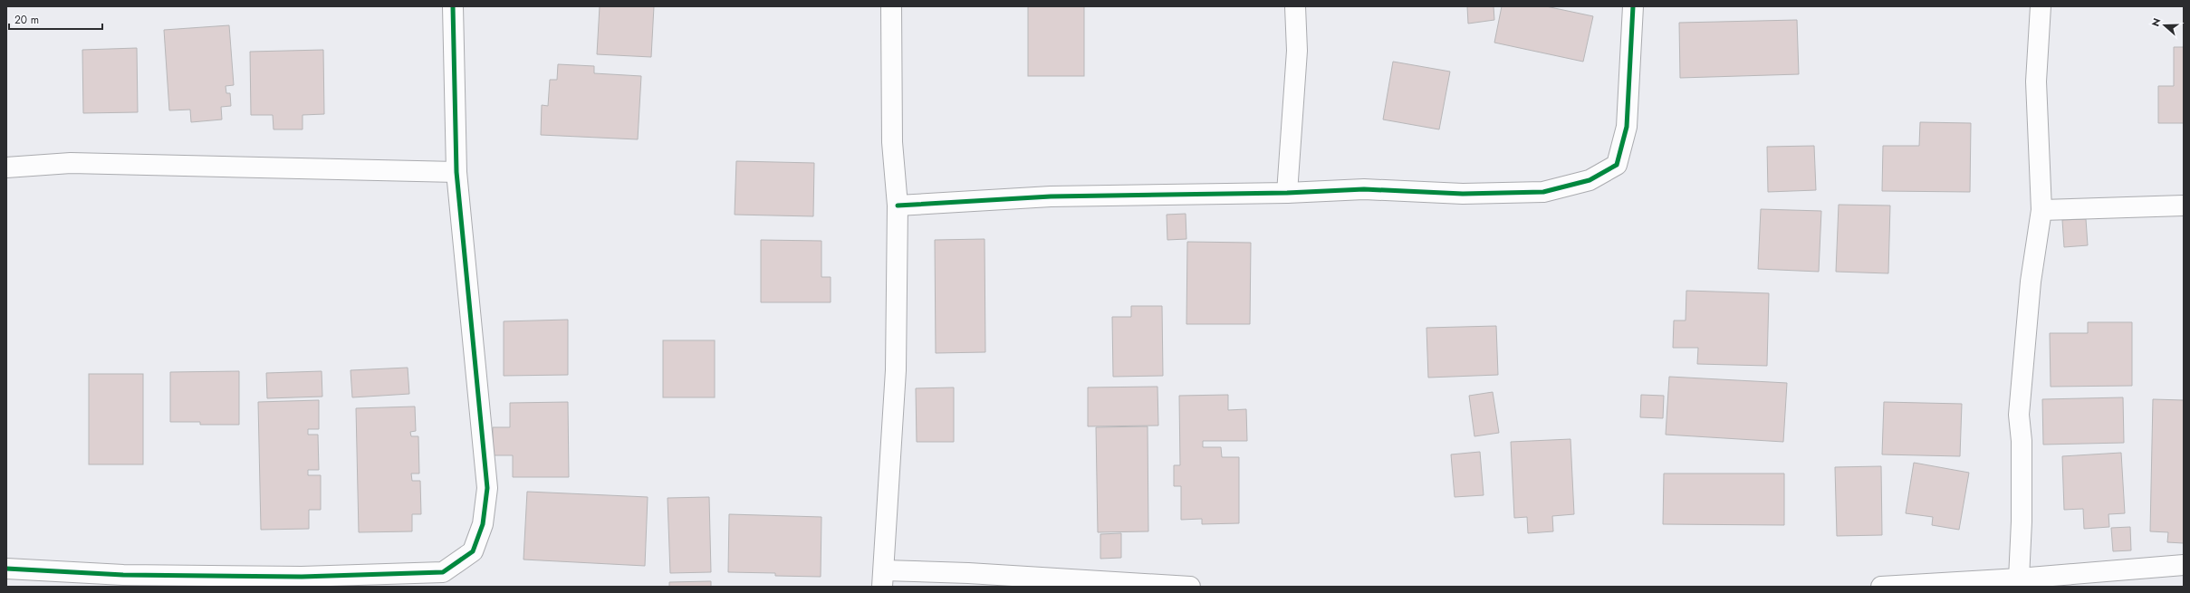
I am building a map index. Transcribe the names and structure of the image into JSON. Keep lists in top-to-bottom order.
{
  "scale_bar": "20 m",
  "north": "left"
}
